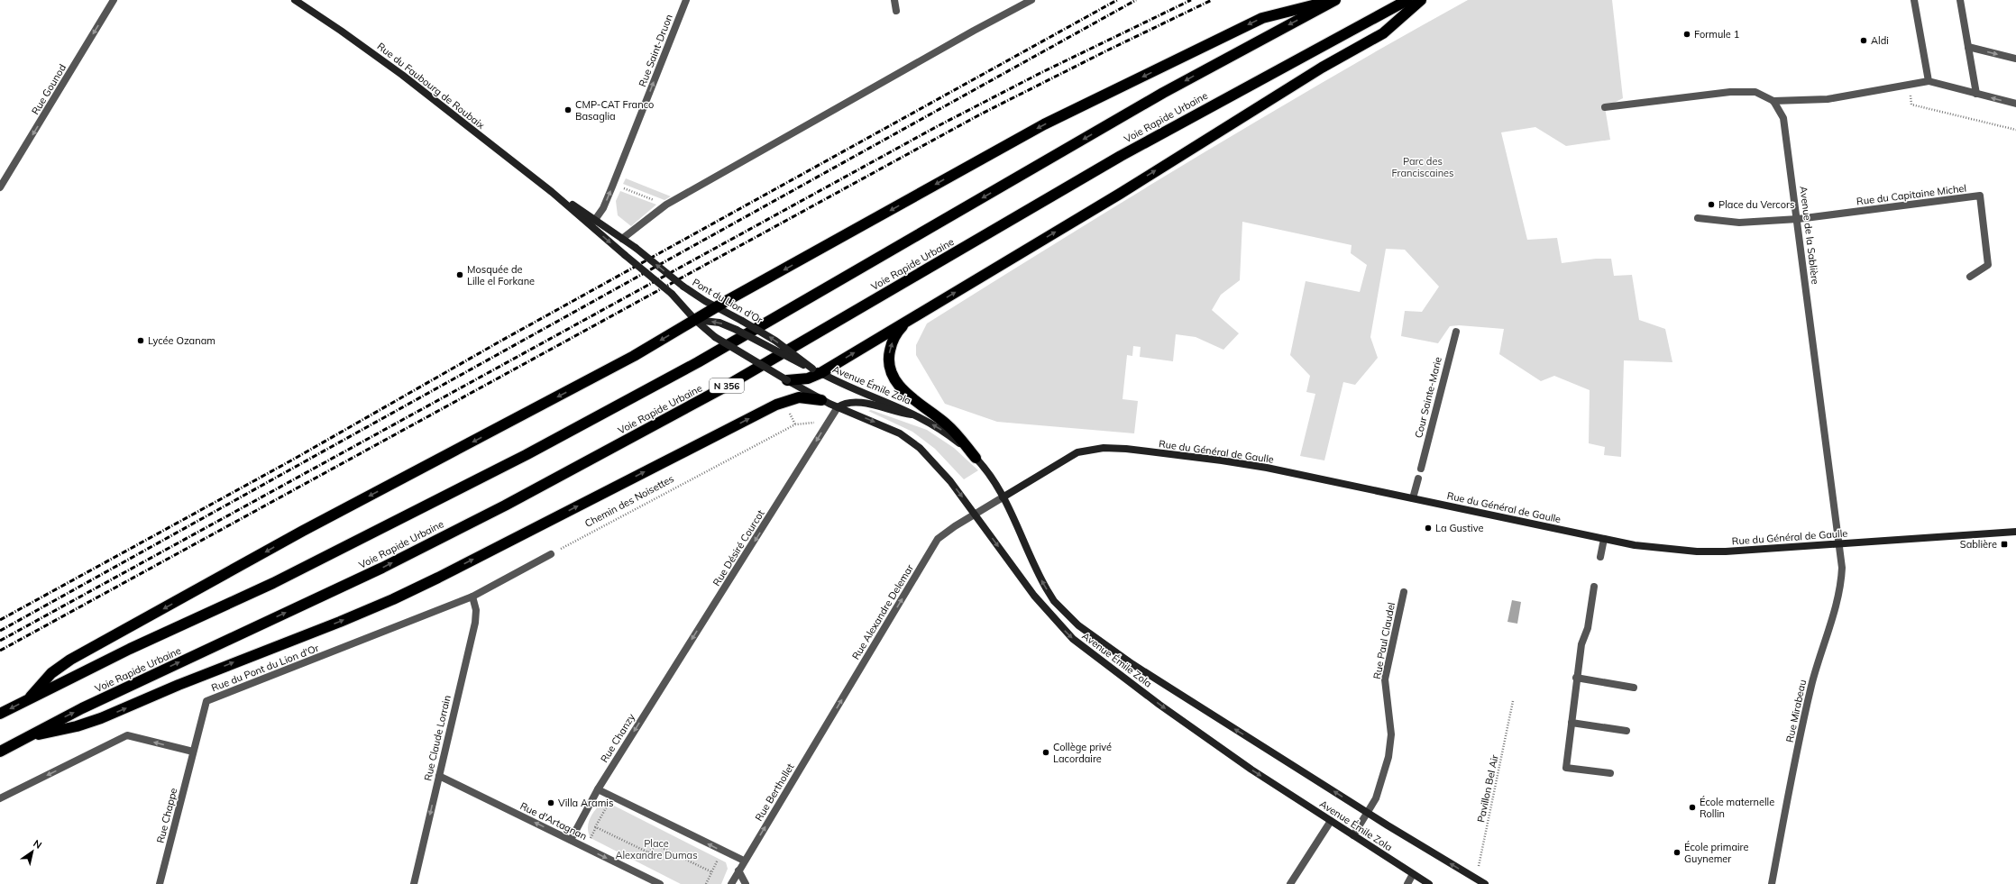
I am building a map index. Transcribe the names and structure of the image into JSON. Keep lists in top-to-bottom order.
{
  "streets": {
    "highway": ["Voie Rapide Urbaine", "N 356"],
    "main road": [
      "Rue du Faubourg de Roubaix",
      "Pont du Lion d'Or",
      "Avenue Émile Zola",
      "Rue du Général de Gaulle"
    ],
    "street": [
      "Rue Saint-Druon",
      "Rue Gounod",
      "Rue du Capitaine Michel",
      "Avenue de la Sablière",
      "Cour Sainte-Marie",
      "Rue Désiré Courcot",
      "Rue Alexandre Delemar",
      "Rue Paul Claudel",
      "Rue du Pont du Lion d'Or",
      "Rue Mirabeau",
      "Rue Claude Lorrain",
      "Rue Chanzy",
      "Rue Berthollet",
      "Rue Chappe",
      "Rue d'Artagnan"
    ],
    "path": ["Chemin des Noisettes", "Pavillon Bel Air"]
  },
  "crossings": [
    ["Rue Saint-Druon", "Rue du Faubourg de Roubaix"],
    ["Rue du Faubourg de Roubaix", "Pont du Lion d'Or"],
    ["Rue du Capitaine Michel", "Avenue de la Sablière"],
    ["Avenue de la Sablière", "Rue du Général de Gaulle"],
    ["Avenue de la Sablière", "Rue Mirabeau"],
    ["Pont du Lion d'Or", "Avenue Émile Zola"],
    ["Avenue Émile Zola", "Rue du Général de Gaulle"],
    ["Avenue Émile Zola", "Rue Désiré Courcot"],
    ["Avenue Émile Zola", "Rue Alexandre Delemar"],
    ["Avenue Émile Zola", "Rue Paul Claudel"],
    ["Avenue Émile Zola", "Pavillon Bel Air"],
    ["Rue du Général de Gaulle", "Rue Alexandre Delemar"],
    ["Rue du Général de Gaulle", "Rue Mirabeau"],
    ["Rue Désiré Courcot", "Rue Chanzy"],
    ["Rue Alexandre Delemar", "Rue Berthollet"],
    ["Rue du Pont du Lion d'Or", "Rue Claude Lorrain"],
    ["Rue du Pont du Lion d'Or", "Rue Chappe"],
    ["Rue Claude Lorrain", "Rue d'Artagnan"]
  ],
  "one_way": [
    "Rue Saint-Druon",
    "Rue Gounod",
    "Rue Désiré Courcot",
    "Rue Alexandre Delemar",
    "Rue Claude Lorrain",
    "Rue Chanzy",
    "Rue Berthollet"
  ],
  "parks": ["Parc des Franciscaines", "Place Alexandre Dumas"],
  "places": {
    "other": [
      "Formule 1",
      "Aldi",
      "CMP-CAT Franco Basaglia",
      "Place du Vercors",
      "Mosquée de Lille el Forkane",
      "Lycée Ozanam",
      "La Gustive",
      "Collège privé Lacordaire",
      "Villa Aramis",
      "École maternelle Rollin",
      "École primaire Guynemer"
    ],
    "transit": ["Sablière"]
  },
  "north": "top right"
}
